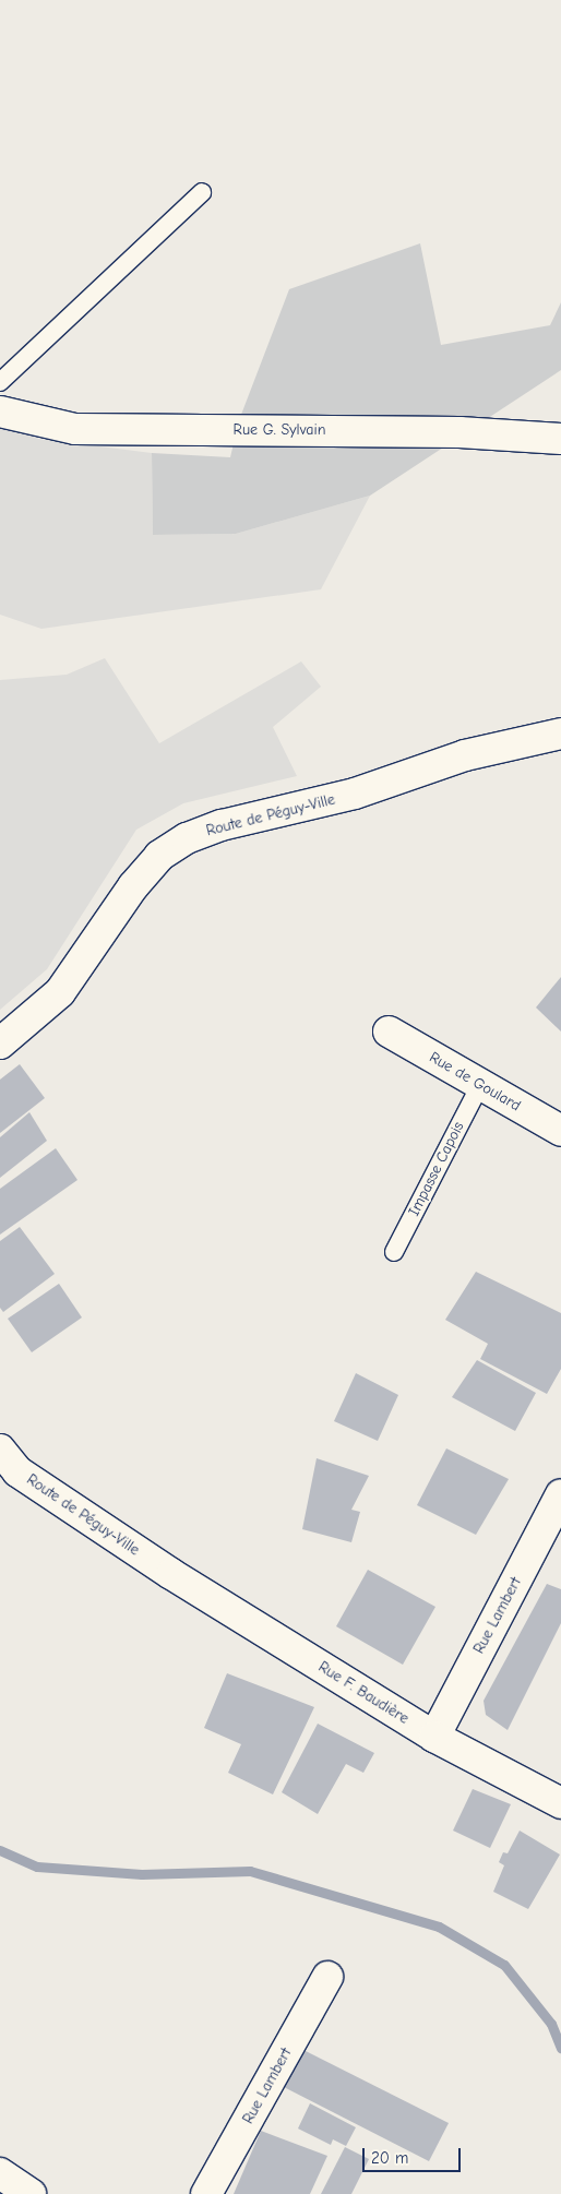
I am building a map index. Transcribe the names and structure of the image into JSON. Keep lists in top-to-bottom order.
{
  "streets": {
    "street": [
      "Rue G. Sylvain",
      "Route de Péguy-Ville",
      "Rue de Goulard",
      "Rue Lambert",
      "Rue F. Baudière"
    ],
    "lane": ["Impasse Capois"]
  },
  "crossings": [
    ["Route de Péguy-Ville", "Rue F. Baudière"],
    ["Rue de Goulard", "Impasse Capois"],
    ["Rue Lambert", "Rue F. Baudière"]
  ],
  "scale_bar": "20 m"
}
